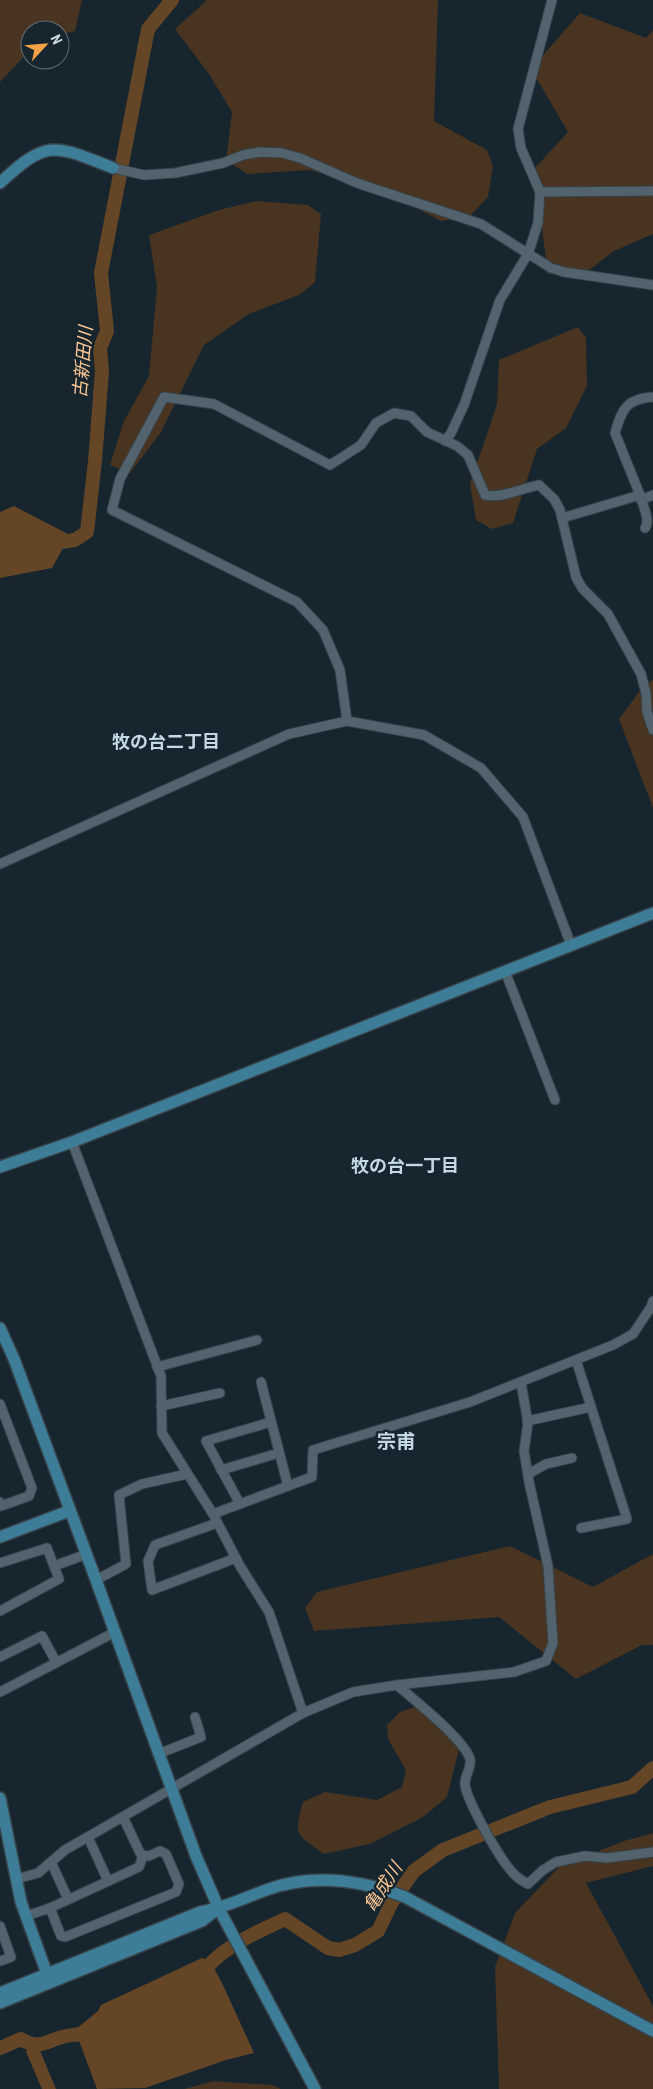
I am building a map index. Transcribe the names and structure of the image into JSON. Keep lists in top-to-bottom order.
{
  "districts": ["牧の台二丁目", "牧の台一丁目", "宗甫"],
  "water": ["古新田川", "亀成川"],
  "north": "top right"
}
